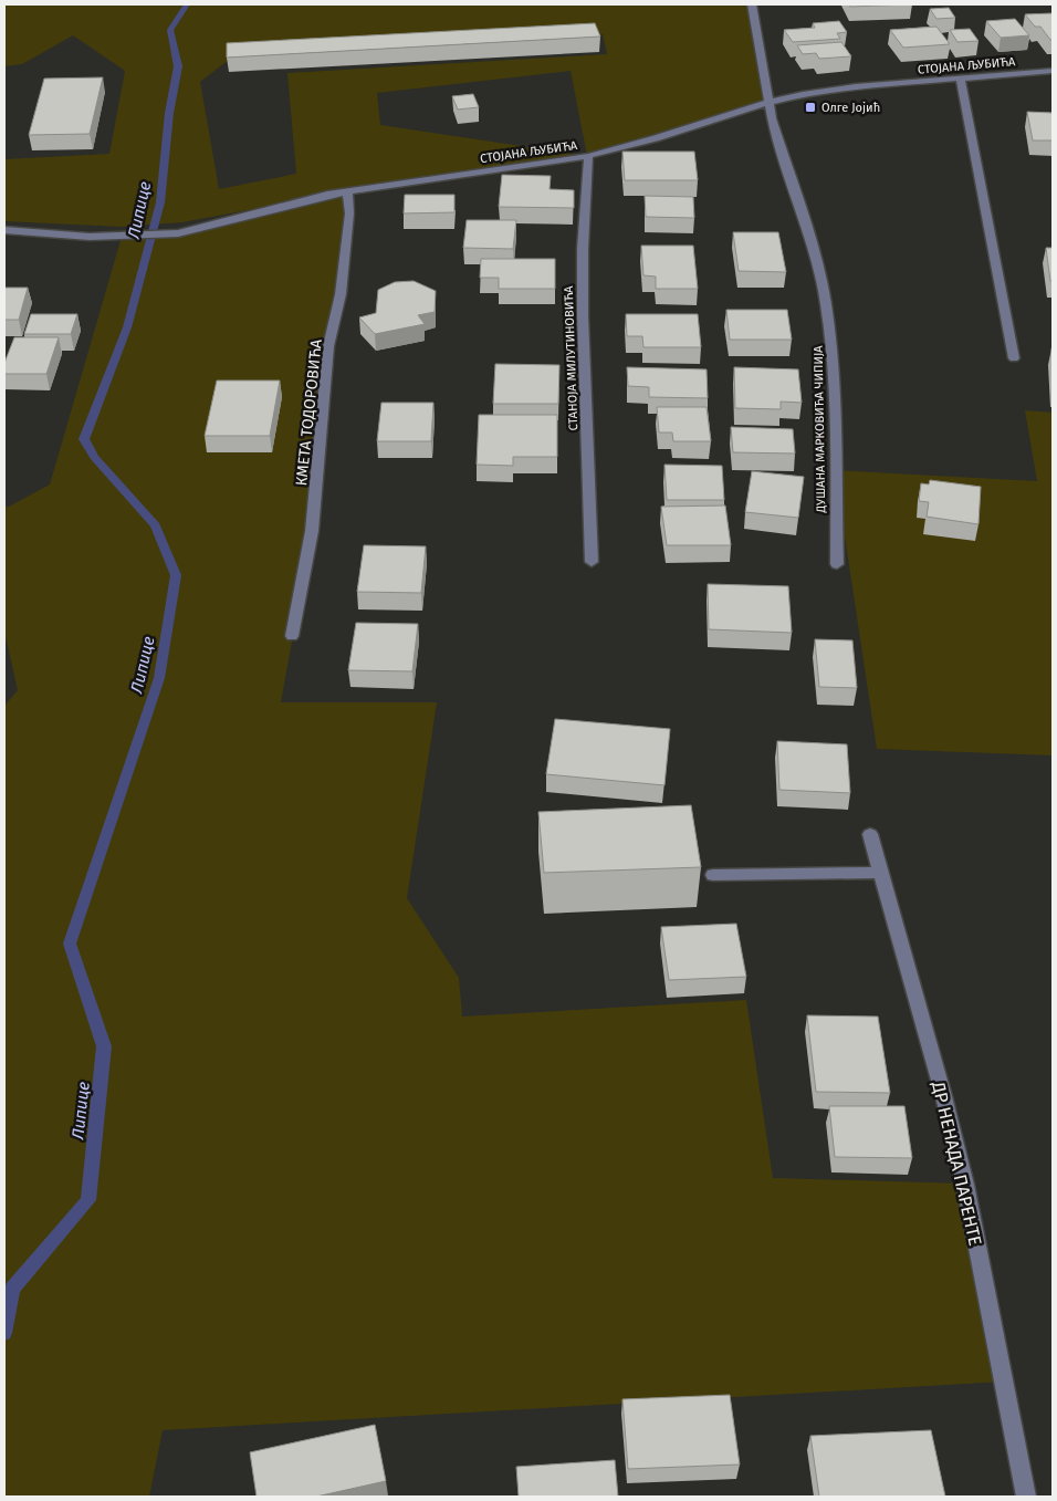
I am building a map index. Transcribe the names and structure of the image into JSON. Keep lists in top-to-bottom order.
{
  "streets": {
    "street": [
      "СТОЈАНА ЉУБИЋА",
      "СТАНОЈА МИЛУТИНОВИЋА",
      "КМЕТА ТОДОРОВИЋА",
      "ДУШАНА МАРКОВИЋА ЧИПИЈА",
      "ДР НЕНАДА ПАРЕНТЕ"
    ]
  },
  "crossings": [
    ["СТОЈАНА ЉУБИЋА", "СТАНОЈА МИЛУТИНОВИЋА"],
    ["СТОЈАНА ЉУБИЋА", "КМЕТА ТОДОРОВИЋА"],
    ["СТОЈАНА ЉУБИЋА", "ДУШАНА МАРКОВИЋА ЧИПИЈА"]
  ],
  "water": ["Липице"],
  "places": {
    "transit": ["Олге Јојић"]
  }
}
